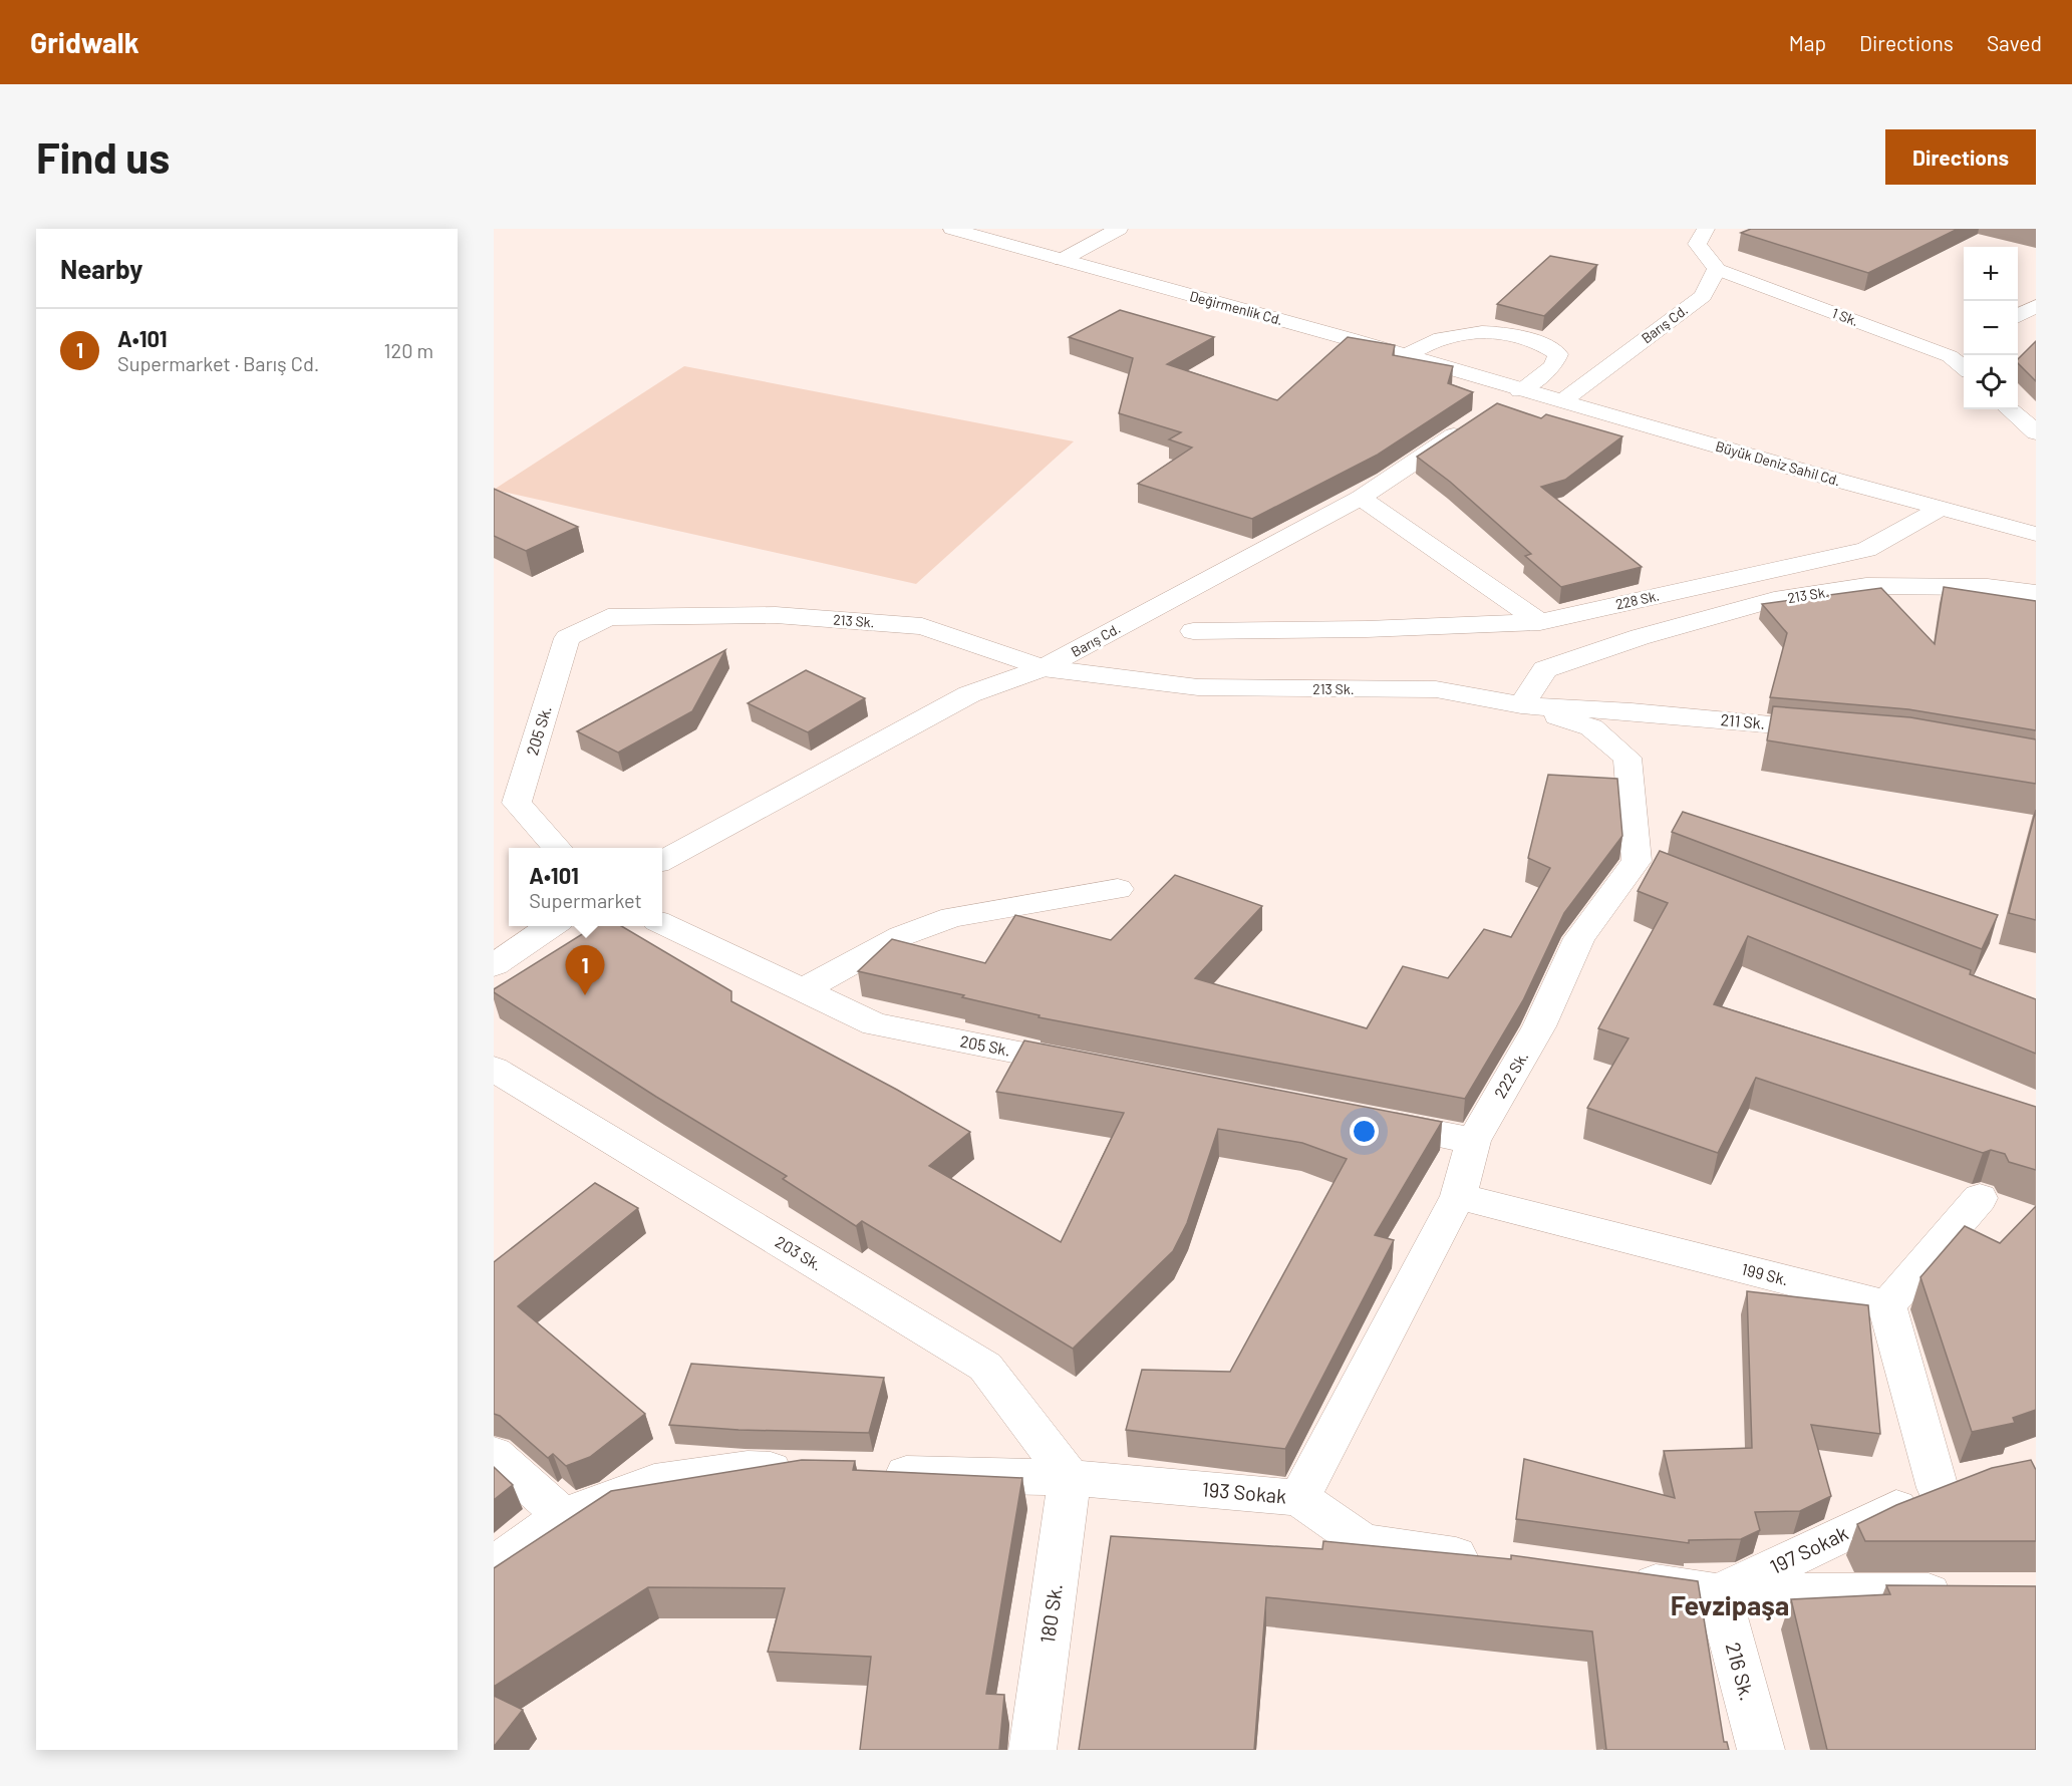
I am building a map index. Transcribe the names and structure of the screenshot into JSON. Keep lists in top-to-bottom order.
{
  "streets": {
    "street": [
      "Değirmenlik Cd.",
      "1 Sk.",
      "Barış Cd.",
      "Büyük Deniz Sahil Cd.",
      "213 Sk.",
      "228 Sk.",
      "211 Sk.",
      "205 Sk.",
      "222 Sk.",
      "203 Sk.",
      "199 Sk.",
      "193 Sokak",
      "197 Sokak",
      "180 Sk.",
      "216 Sk."
    ]
  },
  "crossings": [
    ["Değirmenlik Cd.", "Barış Cd."],
    ["Değirmenlik Cd.", "Büyük Deniz Sahil Cd."],
    ["1 Sk.", "Barış Cd."],
    ["Barış Cd.", "Büyük Deniz Sahil Cd."],
    ["Barış Cd.", "213 Sk."],
    ["Büyük Deniz Sahil Cd.", "228 Sk."],
    ["213 Sk.", "211 Sk."],
    ["213 Sk.", "205 Sk."],
    ["213 Sk.", "222 Sk."],
    ["211 Sk.", "222 Sk."],
    ["222 Sk.", "199 Sk."],
    ["222 Sk.", "193 Sokak"],
    ["203 Sk.", "193 Sokak"],
    ["203 Sk.", "180 Sk."],
    ["199 Sk.", "197 Sokak"],
    ["193 Sokak", "180 Sk."],
    ["197 Sokak", "216 Sk."]
  ],
  "districts": ["Fevzipaşa"],
  "page": {
    "header": "Gridwalk",
    "nav": ["Map", "Directions", "Saved"],
    "buttons": "Directions",
    "title": "Find us",
    "heading": "Nearby",
    "map_buttons": ["+", "−"],
    "list": [
      {
        "mark": "1",
        "name": "A•101",
        "note": "Supermarket · Barış Cd.",
        "value": "120 m"
      }
    ],
    "popup": ["A•101", "Supermarket"],
    "pins": "1"
  }
}
